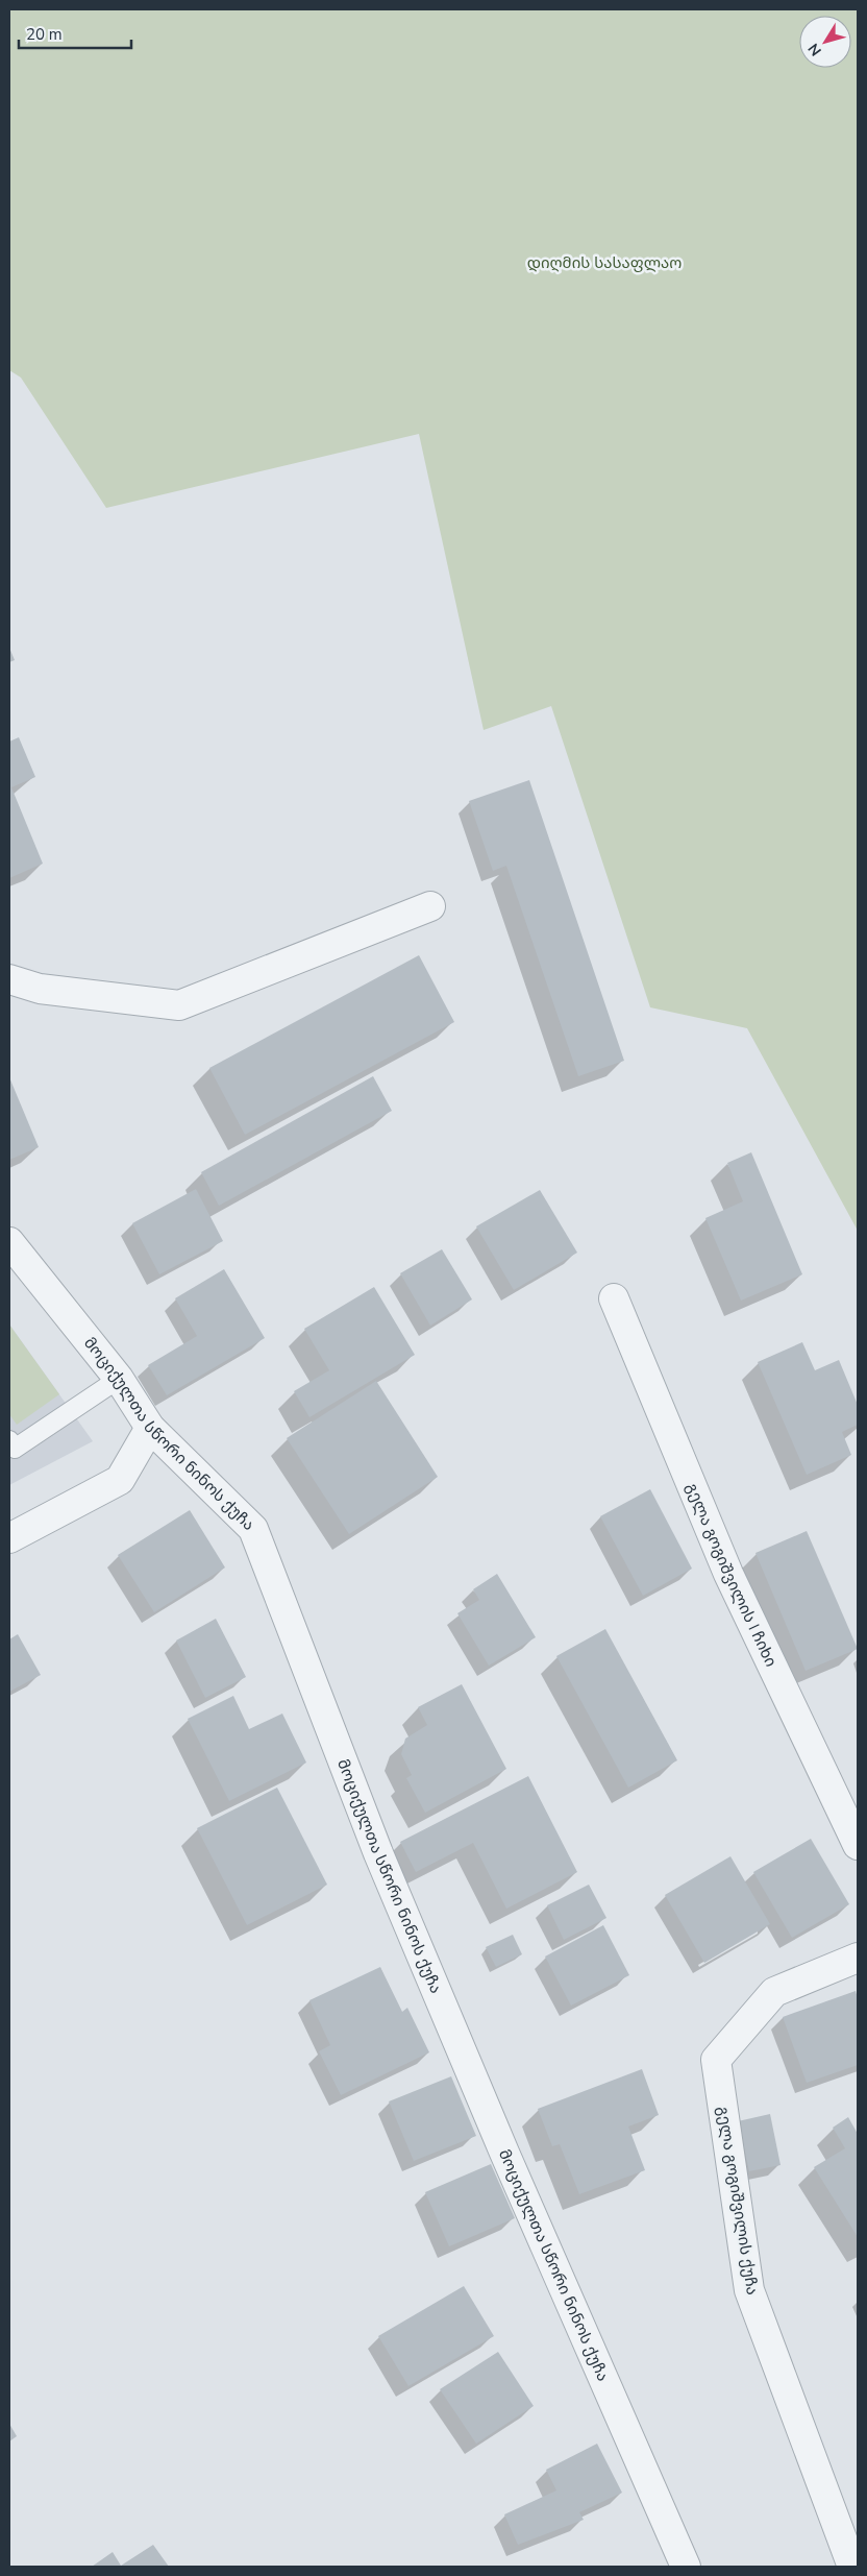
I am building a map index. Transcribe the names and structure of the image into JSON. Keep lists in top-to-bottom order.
{
  "streets": {
    "street": ["მოციქულთა სწორი ნინოს ქუჩა", "გელა გოგიშვილის I ჩიხი", "გელა გოგიშვილის ქუჩა"]
  },
  "parks": ["დიღმის სასაფლაო"],
  "scale_bar": "20 m",
  "north": "bottom left"
}
